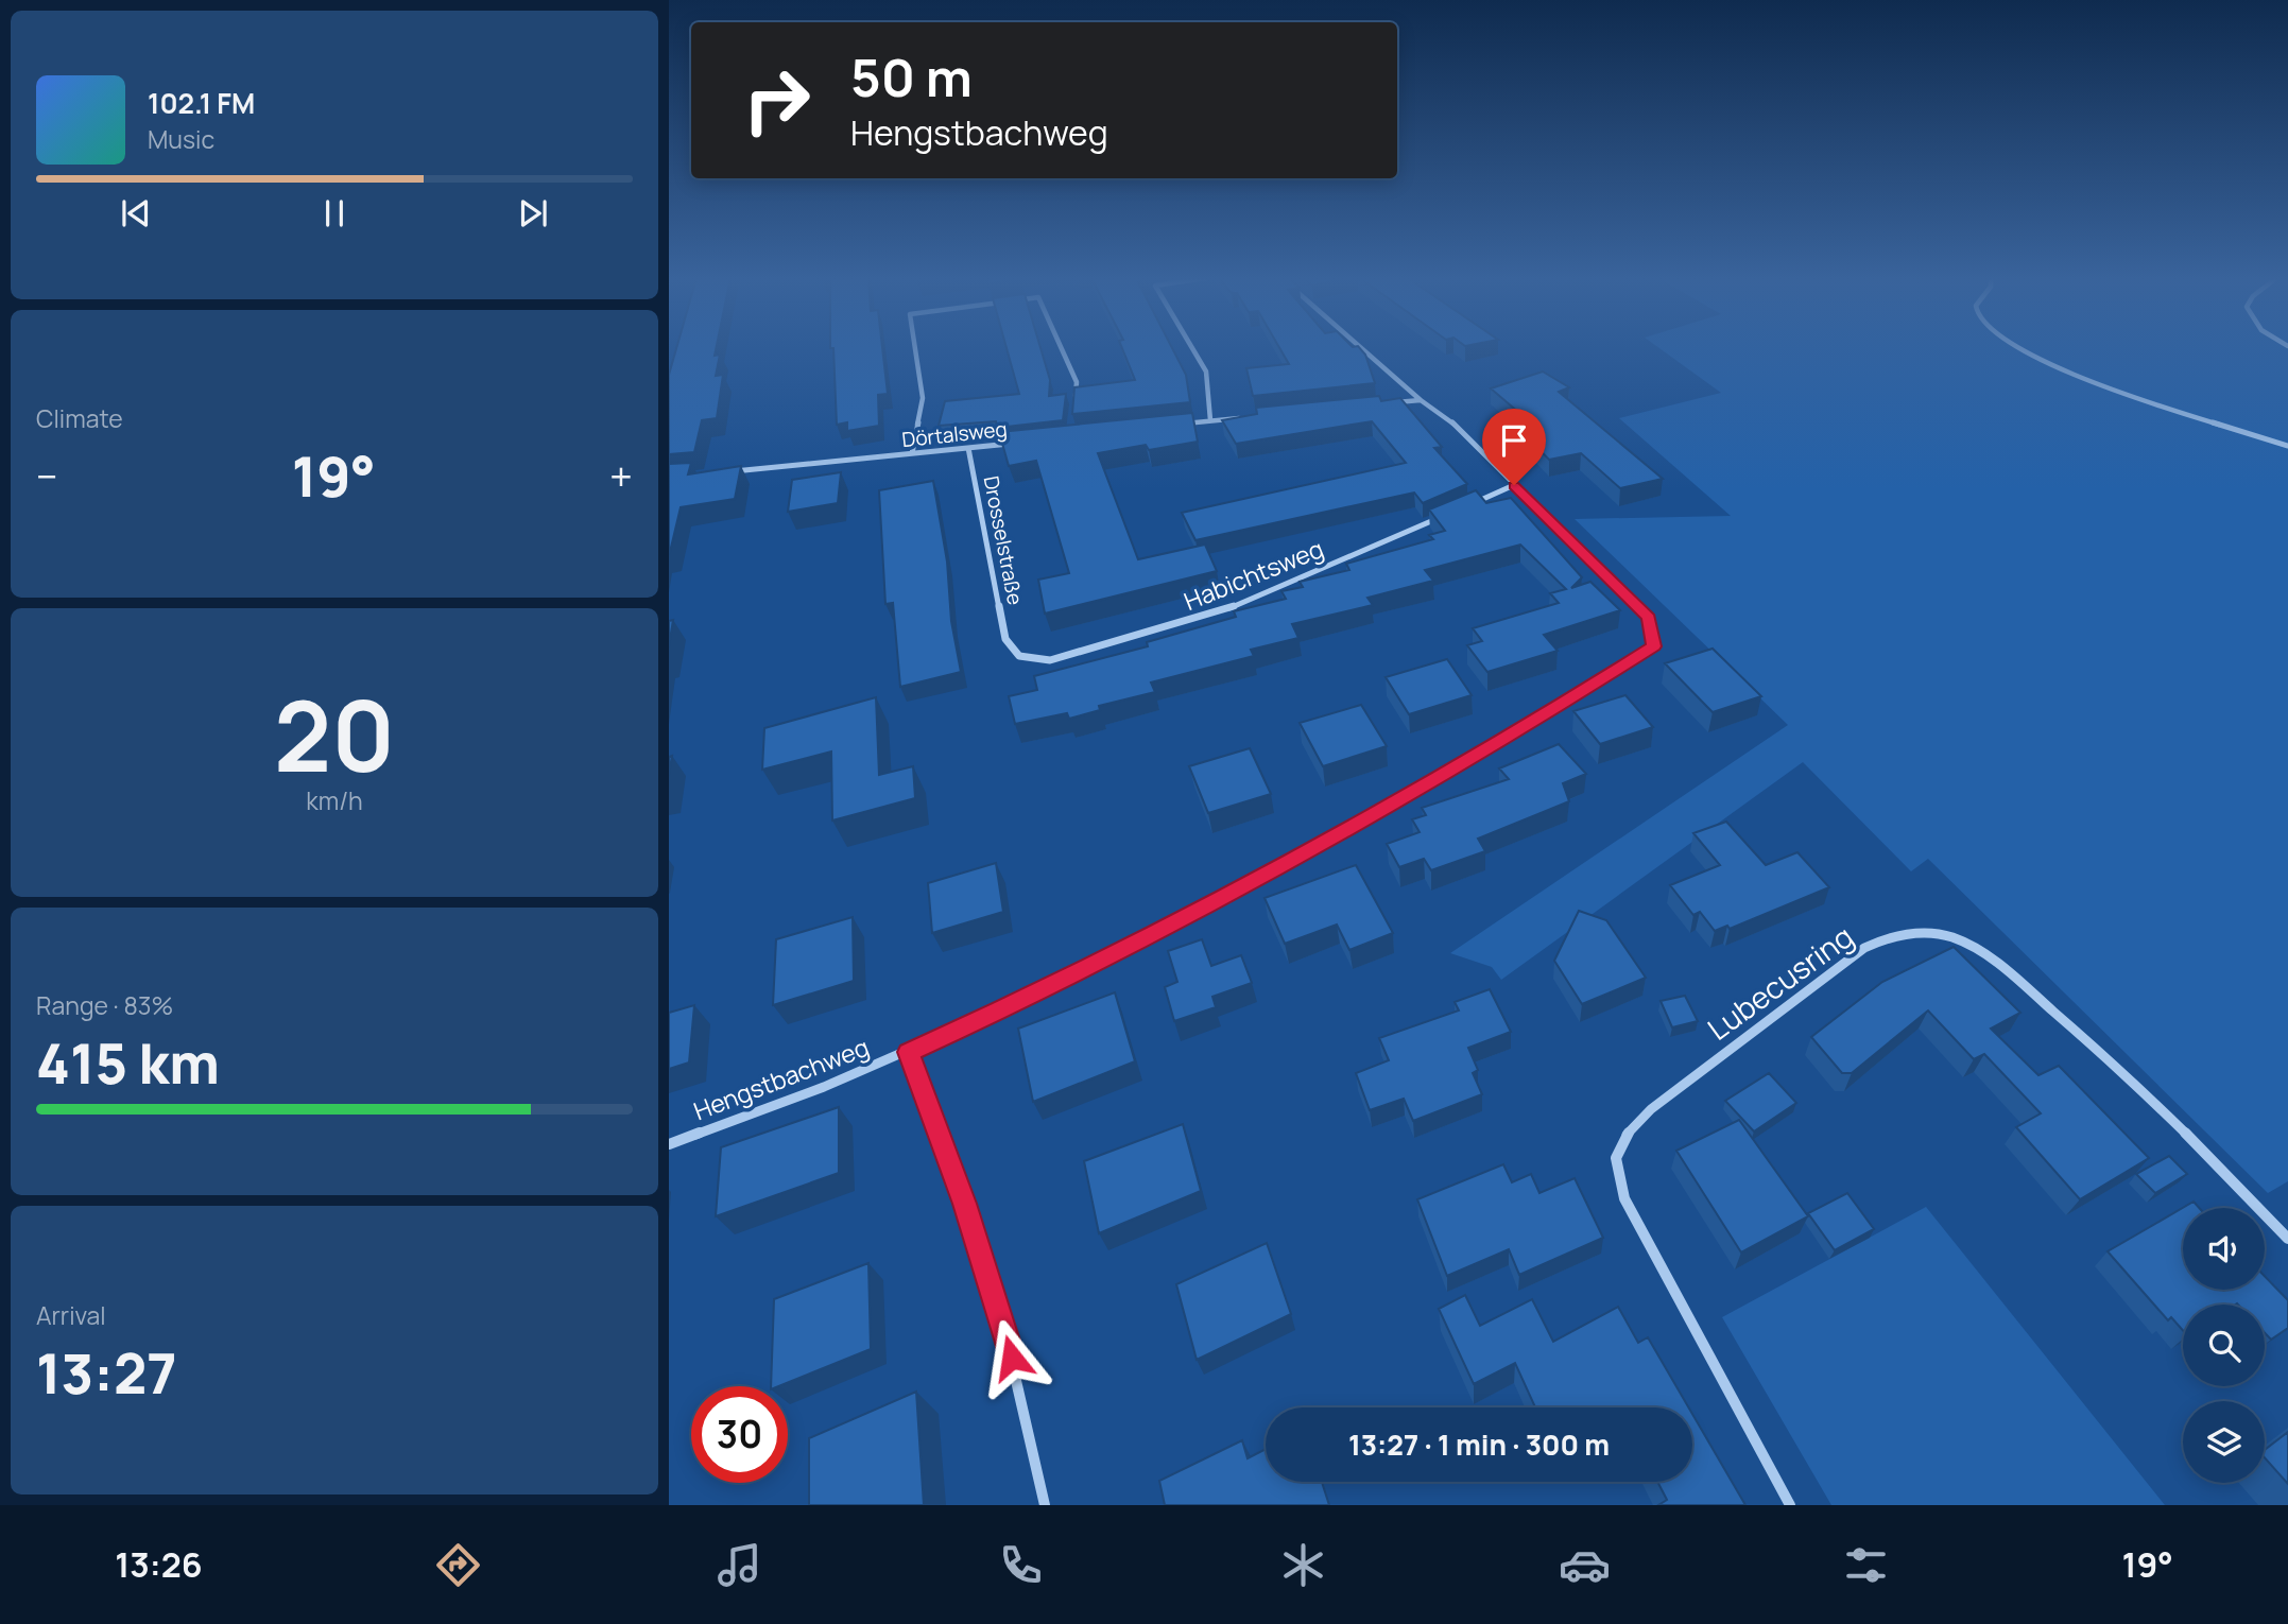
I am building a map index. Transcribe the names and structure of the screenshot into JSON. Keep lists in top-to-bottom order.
{
  "streets": {
    "street": [
      "Dörtalsweg",
      "Drosselstraße",
      "Habichtsweg",
      "Lubecusring",
      "Hengstbachweg"
    ]
  },
  "crossings": [
    ["Dörtalsweg", "Drosselstraße"],
    ["Drosselstraße", "Habichtsweg"]
  ],
  "page": {
    "turn": ["50 m", "Hengstbachweg"],
    "song": ["102.1 FM", "Music"],
    "tile": [
      "Climate",
      ["20", "km/h"],
      ["Range · 83%", "415 km"],
      ["Arrival", "13:27"]
    ],
    "heat": ["−", "19°", "+"],
    "limit": "30",
    "trip": "13:27 · 1 min · 300 m",
    "tabs": ["13:26", "19°"]
  }
}
